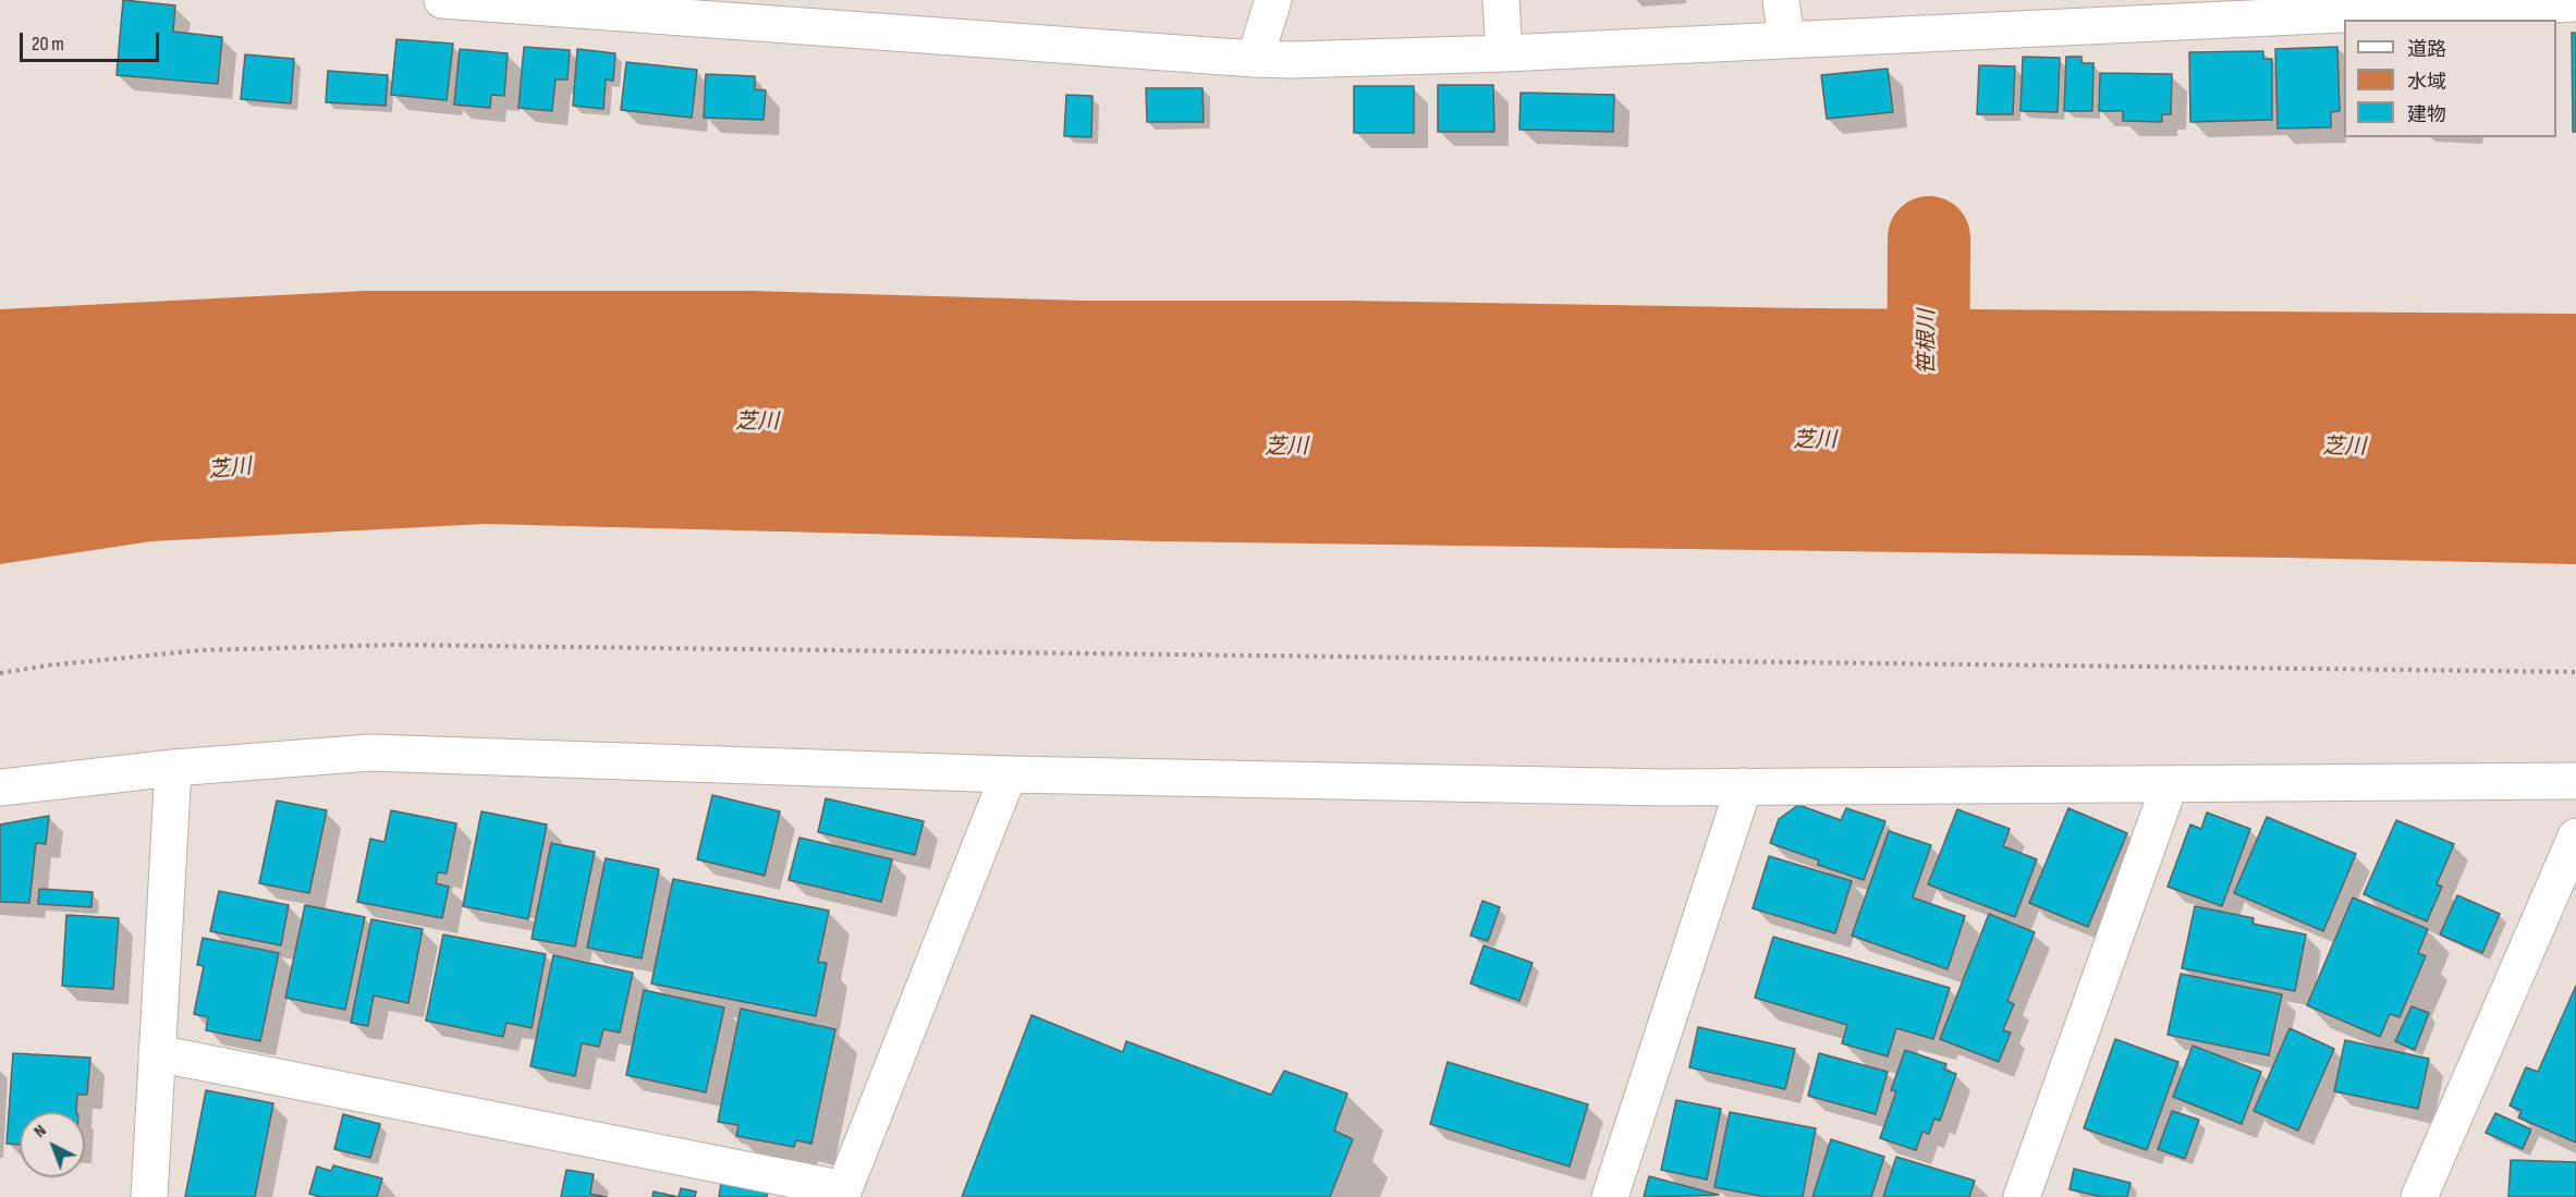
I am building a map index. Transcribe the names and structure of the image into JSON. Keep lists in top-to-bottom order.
{
  "water": ["笹根川", "芝川"],
  "legend": ["道路", "水域", "建物"],
  "scale_bar": "20 m",
  "north": "top left"
}
